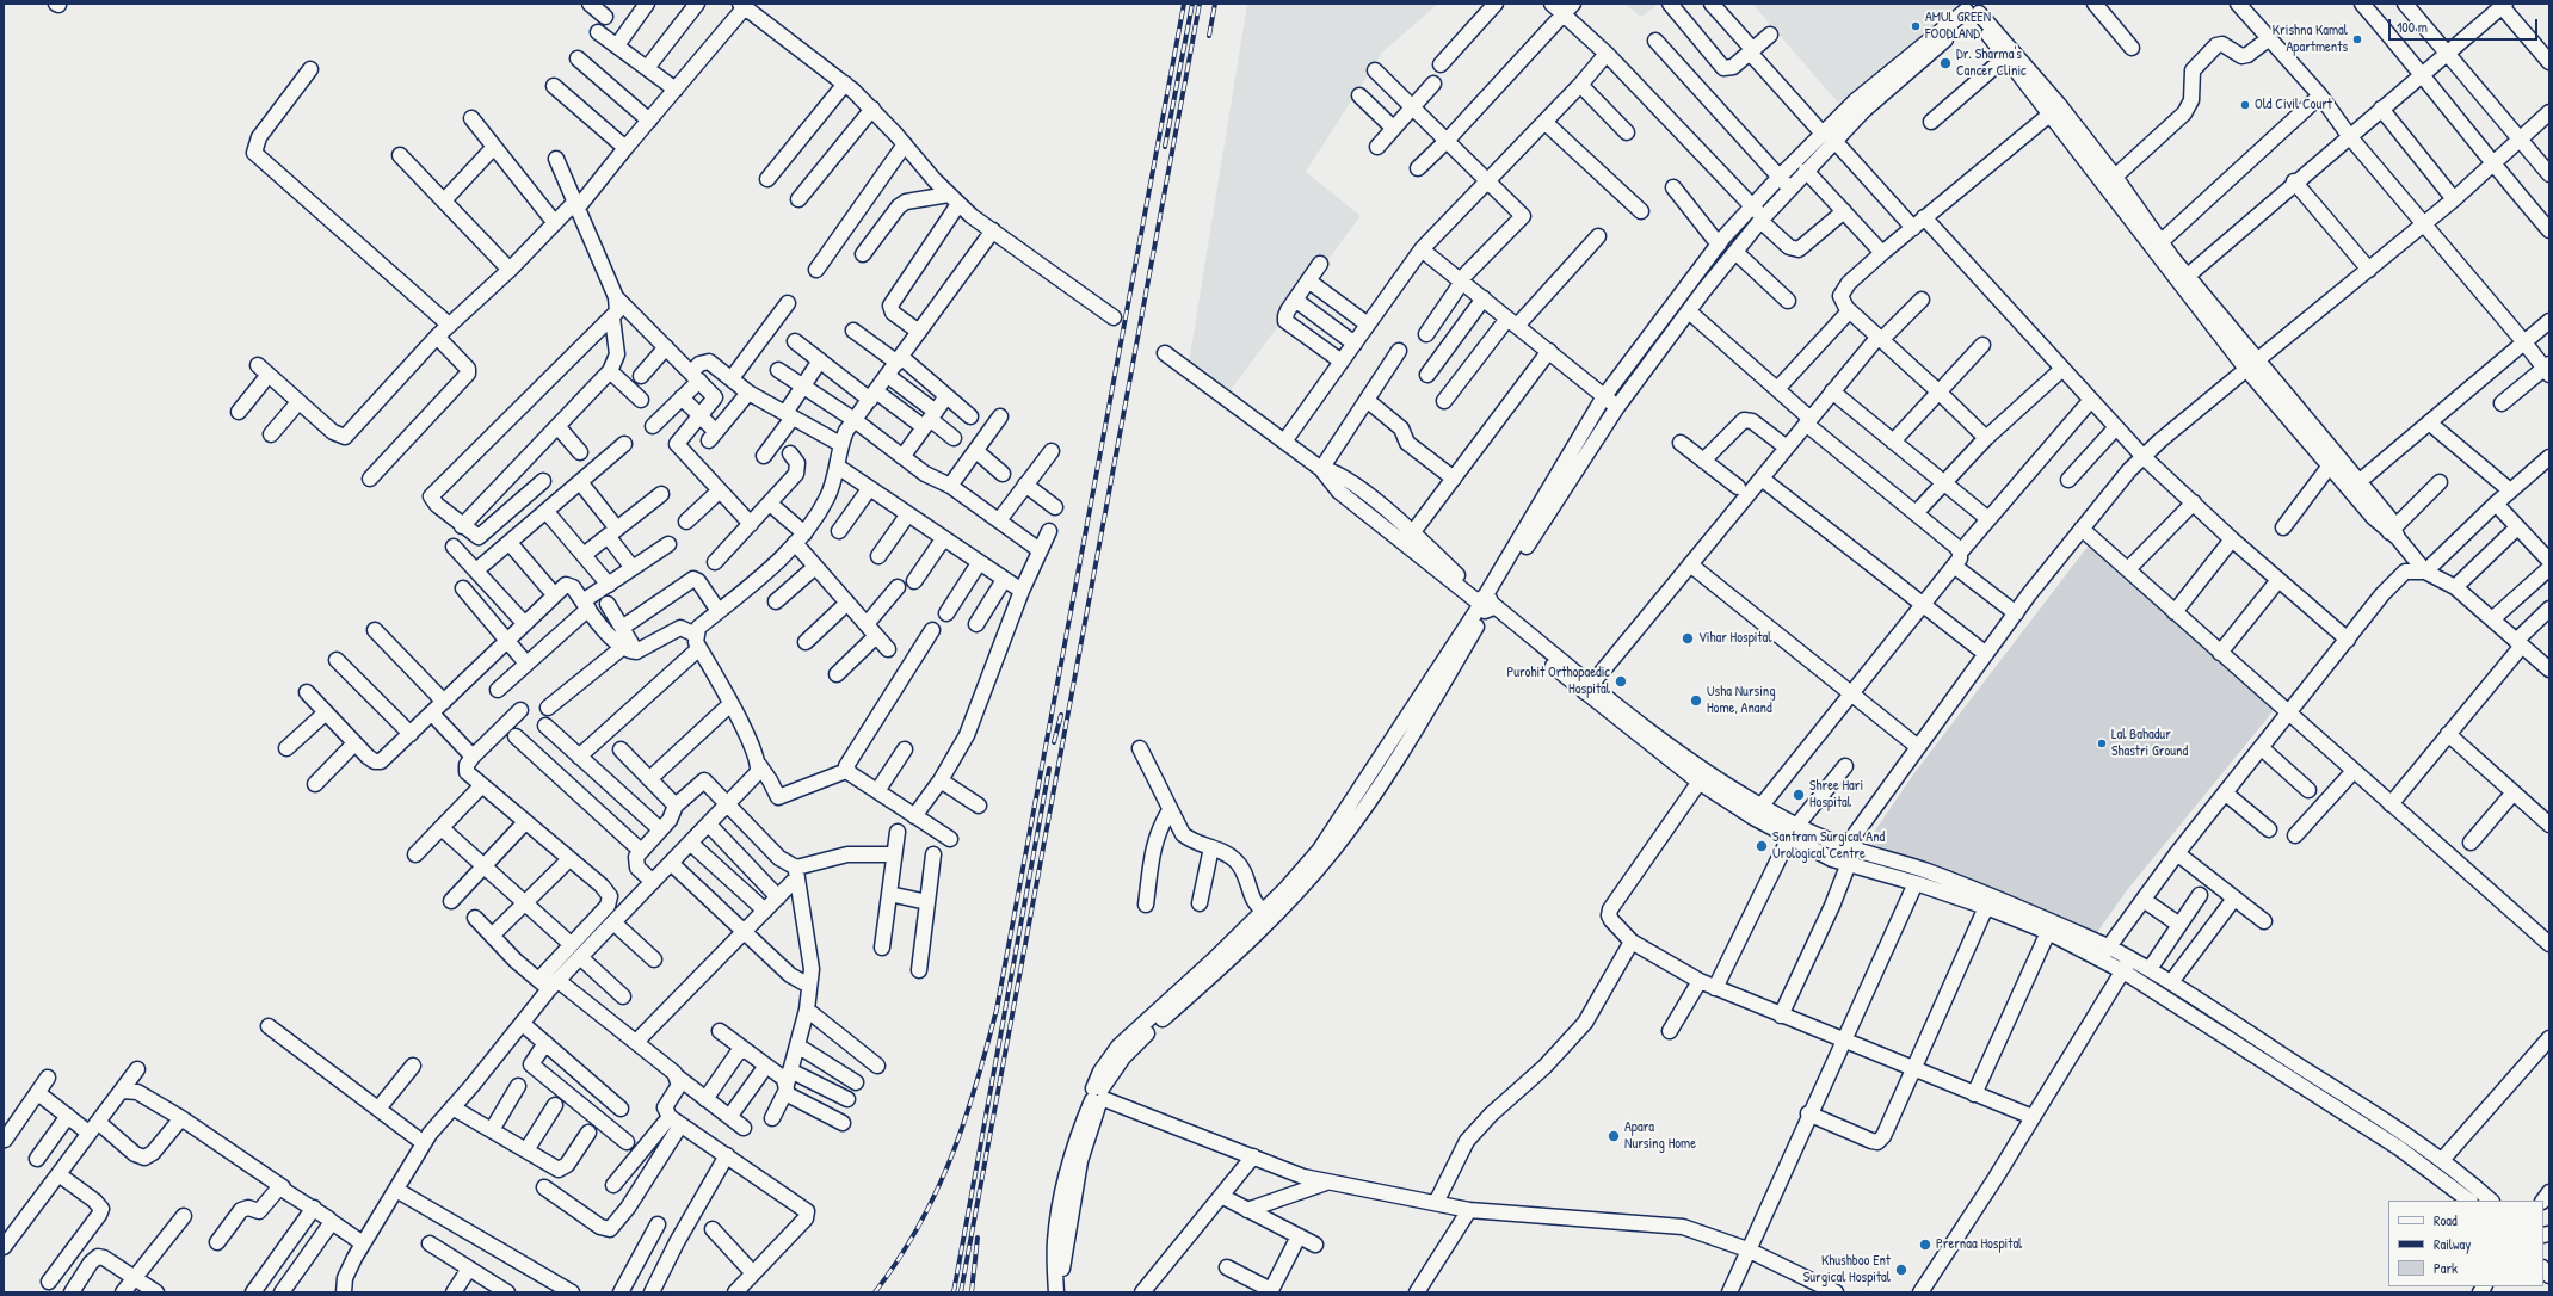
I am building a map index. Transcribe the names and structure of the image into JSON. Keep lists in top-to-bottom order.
{
  "places": [
    "AMUL GREEN FOODLAND",
    "Krishna Kamal Apartments",
    "Dr. Sharma's Cancer Clinic",
    "Old Civil Court",
    "Vihar Hospital",
    "Purohit Orthopaedic Hospital",
    "Usha Nursing Home, Anand",
    "Lal Bahadur Shastri Ground",
    "Shree Hari Hospital",
    "Santram Surgical And Urological Centre",
    "Apara Nursing Home",
    "Prernaa Hospital",
    "Khushboo Ent Surgical Hospital"
  ],
  "legend": ["Road", "Railway", "Park"],
  "scale_bar": "100 m"
}
